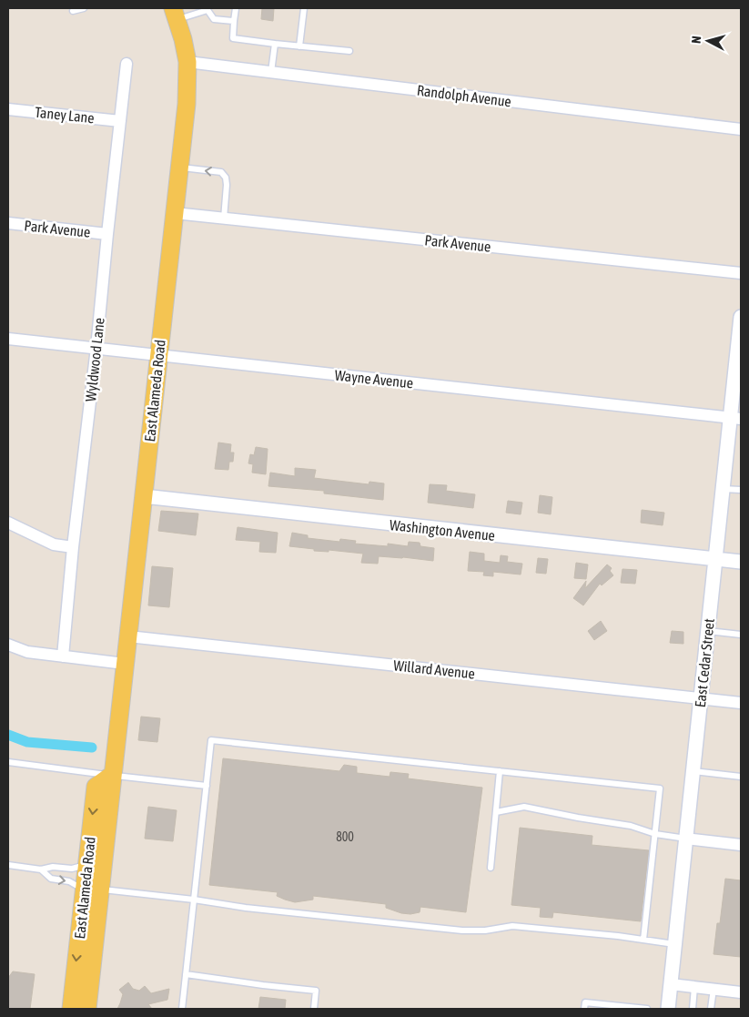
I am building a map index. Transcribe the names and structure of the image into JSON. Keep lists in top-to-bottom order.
{
  "streets": {
    "main road": ["East Alameda Road"],
    "street": [
      "Randolph Avenue",
      "Taney Lane",
      "Park Avenue",
      "Wyldwood Lane",
      "Wayne Avenue",
      "Washington Avenue",
      "East Cedar Street",
      "Willard Avenue"
    ]
  },
  "crossings": [
    ["Randolph Avenue", "East Alameda Road"],
    ["Taney Lane", "Wyldwood Lane"],
    ["Park Avenue", "Wyldwood Lane"],
    ["Park Avenue", "East Alameda Road"],
    ["Wyldwood Lane", "Wayne Avenue"],
    ["Wayne Avenue", "East Alameda Road"],
    ["Wayne Avenue", "East Cedar Street"],
    ["East Alameda Road", "Washington Avenue"],
    ["East Alameda Road", "Willard Avenue"],
    ["Washington Avenue", "East Cedar Street"],
    ["East Cedar Street", "Willard Avenue"]
  ],
  "house_numbers": ["800"],
  "north": "left"
}
